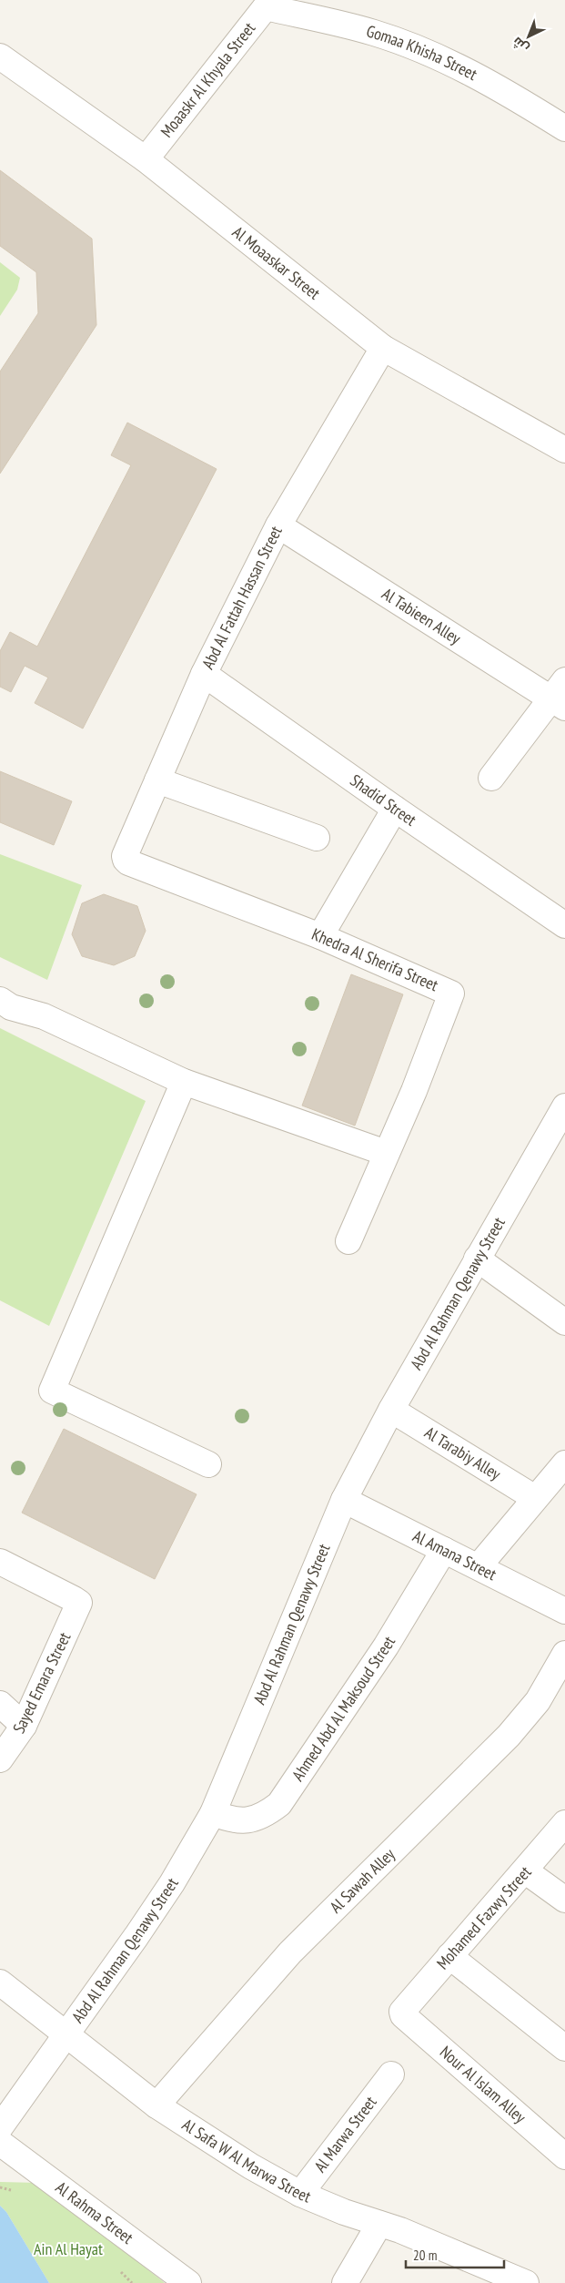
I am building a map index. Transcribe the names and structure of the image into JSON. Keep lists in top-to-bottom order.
{
  "streets": {
    "street": [
      "Gomaa Khisha Street",
      "Moaaskr Al Khyala Street",
      "Al Moaaskar Street",
      "Abd Al Fattah Hassan Street",
      "Al Tabieen Alley",
      "Shadid Street",
      "Khedra Al Sherifa Street",
      "Abd Al Rahman Qenawy Street",
      "Al Tarabiy Alley",
      "Al Amana Street",
      "Sayed Emara Street",
      "Ahmed Abd Al Maksoud Street",
      "Al Sawah Alley",
      "Mohamed Fazwy Street",
      "Nour Al Islam Alley",
      "Al Marwa Street",
      "Al Safa W Al Marwa Street",
      "Al Rahma Street"
    ]
  },
  "crossings": [
    ["Gomaa Khisha Street", "Moaaskr Al Khyala Street"],
    ["Moaaskr Al Khyala Street", "Al Moaaskar Street"],
    ["Al Moaaskar Street", "Abd Al Fattah Hassan Street"],
    ["Abd Al Fattah Hassan Street", "Al Tabieen Alley"],
    ["Abd Al Fattah Hassan Street", "Shadid Street"],
    ["Abd Al Fattah Hassan Street", "Khedra Al Sherifa Street"],
    ["Abd Al Rahman Qenawy Street", "Al Tarabiy Alley"],
    ["Abd Al Rahman Qenawy Street", "Al Amana Street"],
    ["Abd Al Rahman Qenawy Street", "Ahmed Abd Al Maksoud Street"],
    ["Abd Al Rahman Qenawy Street", "Al Safa W Al Marwa Street"],
    ["Al Amana Street", "Ahmed Abd Al Maksoud Street"],
    ["Al Sawah Alley", "Al Safa W Al Marwa Street"],
    ["Mohamed Fazwy Street", "Nour Al Islam Alley"],
    ["Al Marwa Street", "Al Safa W Al Marwa Street"]
  ],
  "parks": ["Ain Al Hayat"],
  "scale_bar": "20 m",
  "north": "bottom left"
}
